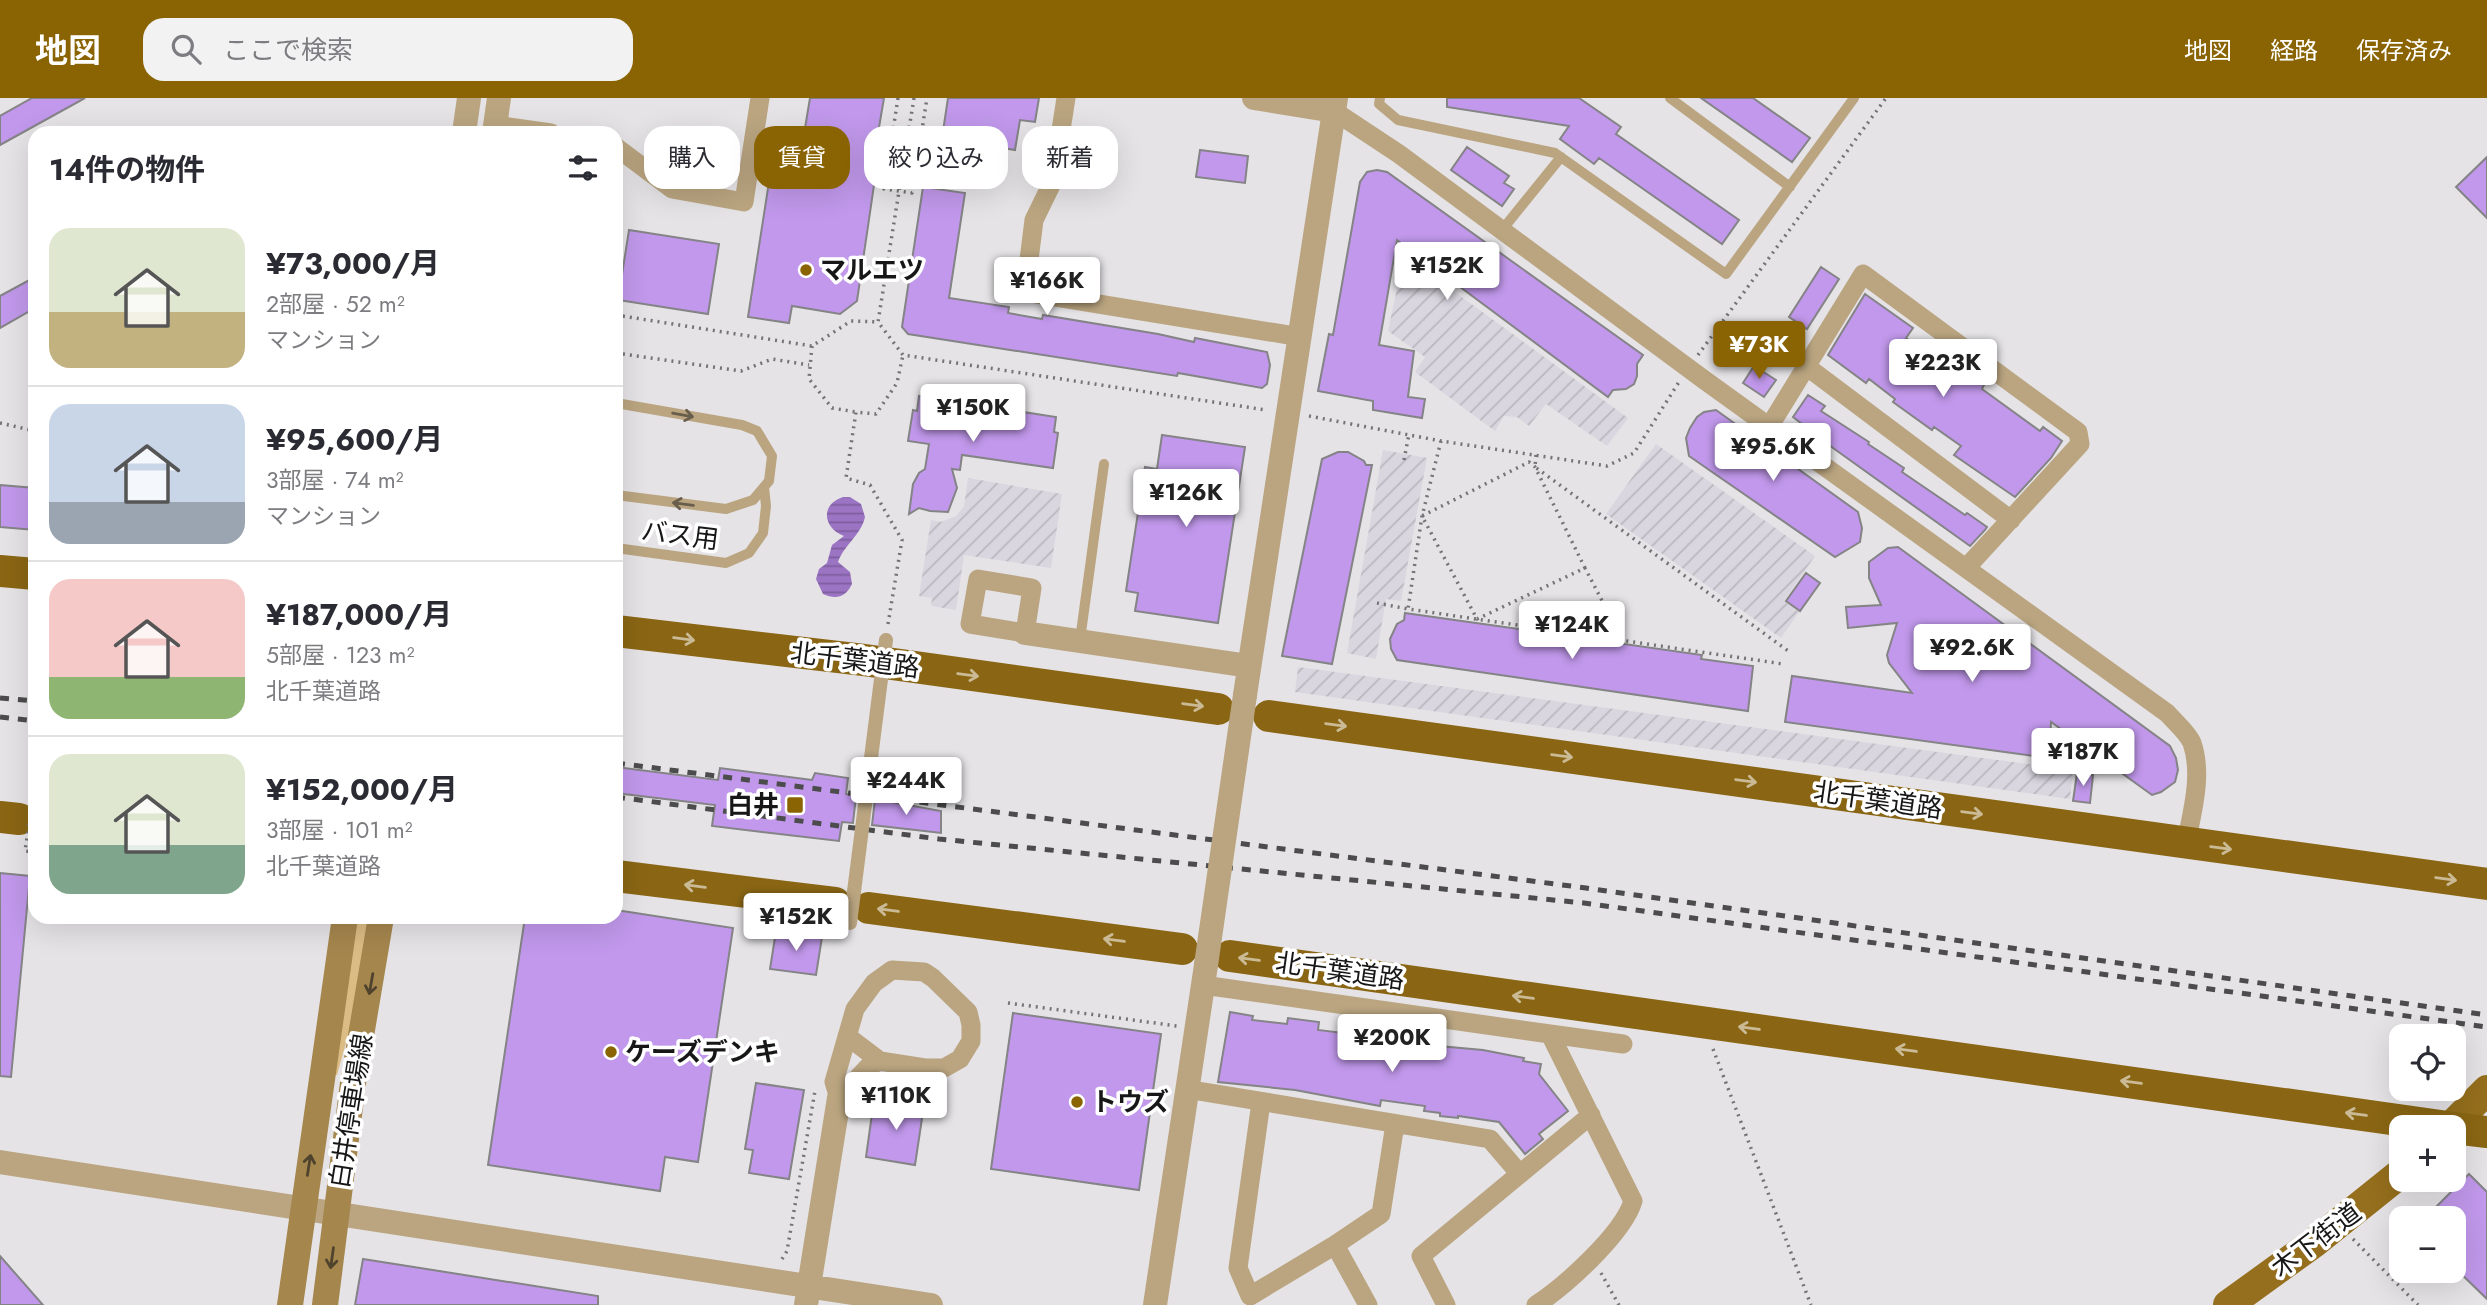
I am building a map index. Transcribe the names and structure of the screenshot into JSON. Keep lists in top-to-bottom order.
{
  "streets": {
    "highway": ["北千葉道路"],
    "main road": ["白井停車場線", "木下街道"],
    "lane": ["バス用"]
  },
  "one_way": ["バス用"],
  "places": {
    "other": ["マルエツ", "ケーズデンキ", "トウズ"],
    "transit": ["白井"]
  },
  "page": {
    "header": "地図",
    "search": "ここで検索",
    "nav": ["地図", "経路", "保存済み"],
    "chip": [
      "購入",
      "賃貸",
      "絞り込み",
      "新着"
    ],
    "heading": "14件の物件",
    "list": [
      {
        "name": "¥73,000/月",
        "note": "2部屋 · 52 m² · マンション"
      },
      {
        "name": "¥95,600/月",
        "note": "3部屋 · 74 m² · マンション"
      },
      {
        "name": "¥187,000/月",
        "note": "5部屋 · 123 m² · 北千葉道路"
      },
      {
        "name": "¥152,000/月",
        "note": "3部屋 · 101 m² · 北千葉道路"
      }
    ],
    "price": [
      "¥152K",
      "¥166K",
      "¥73K",
      "¥223K",
      "¥150K",
      "¥95.6K",
      "¥126K",
      "¥124K",
      "¥92.6K",
      "¥187K",
      "¥244K",
      "¥152K",
      "¥200K",
      "¥110K"
    ],
    "map_buttons": ["+", "−"]
  }
}
